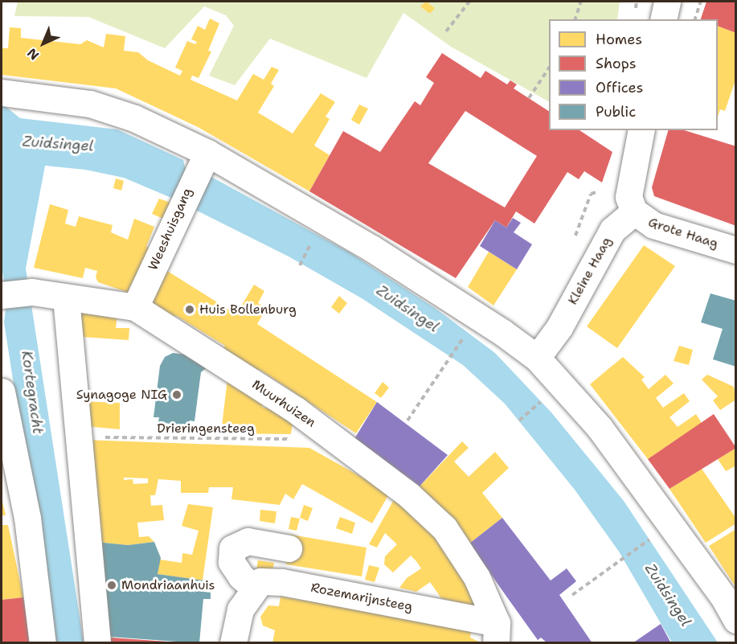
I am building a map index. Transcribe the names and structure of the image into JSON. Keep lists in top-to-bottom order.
{
  "streets": {
    "street": [
      "Weeshuisgang",
      "Grote Haag",
      "Kleine Haag",
      "Muurhuizen",
      "Rozemarijnsteeg"
    ],
    "path": ["Drieringensteeg"]
  },
  "crossings": [
    ["Weeshuisgang", "Muurhuizen"],
    ["Grote Haag", "Kleine Haag"],
    ["Muurhuizen", "Drieringensteeg"],
    ["Muurhuizen", "Rozemarijnsteeg"]
  ],
  "water": ["Zuidsingel", "Kortegracht"],
  "places": ["Huis Bollenburg", "Synagoge NIG", "Mondriaanhuis"],
  "legend": [
    "Homes",
    "Shops",
    "Offices",
    "Public"
  ],
  "north": "bottom left"
}
